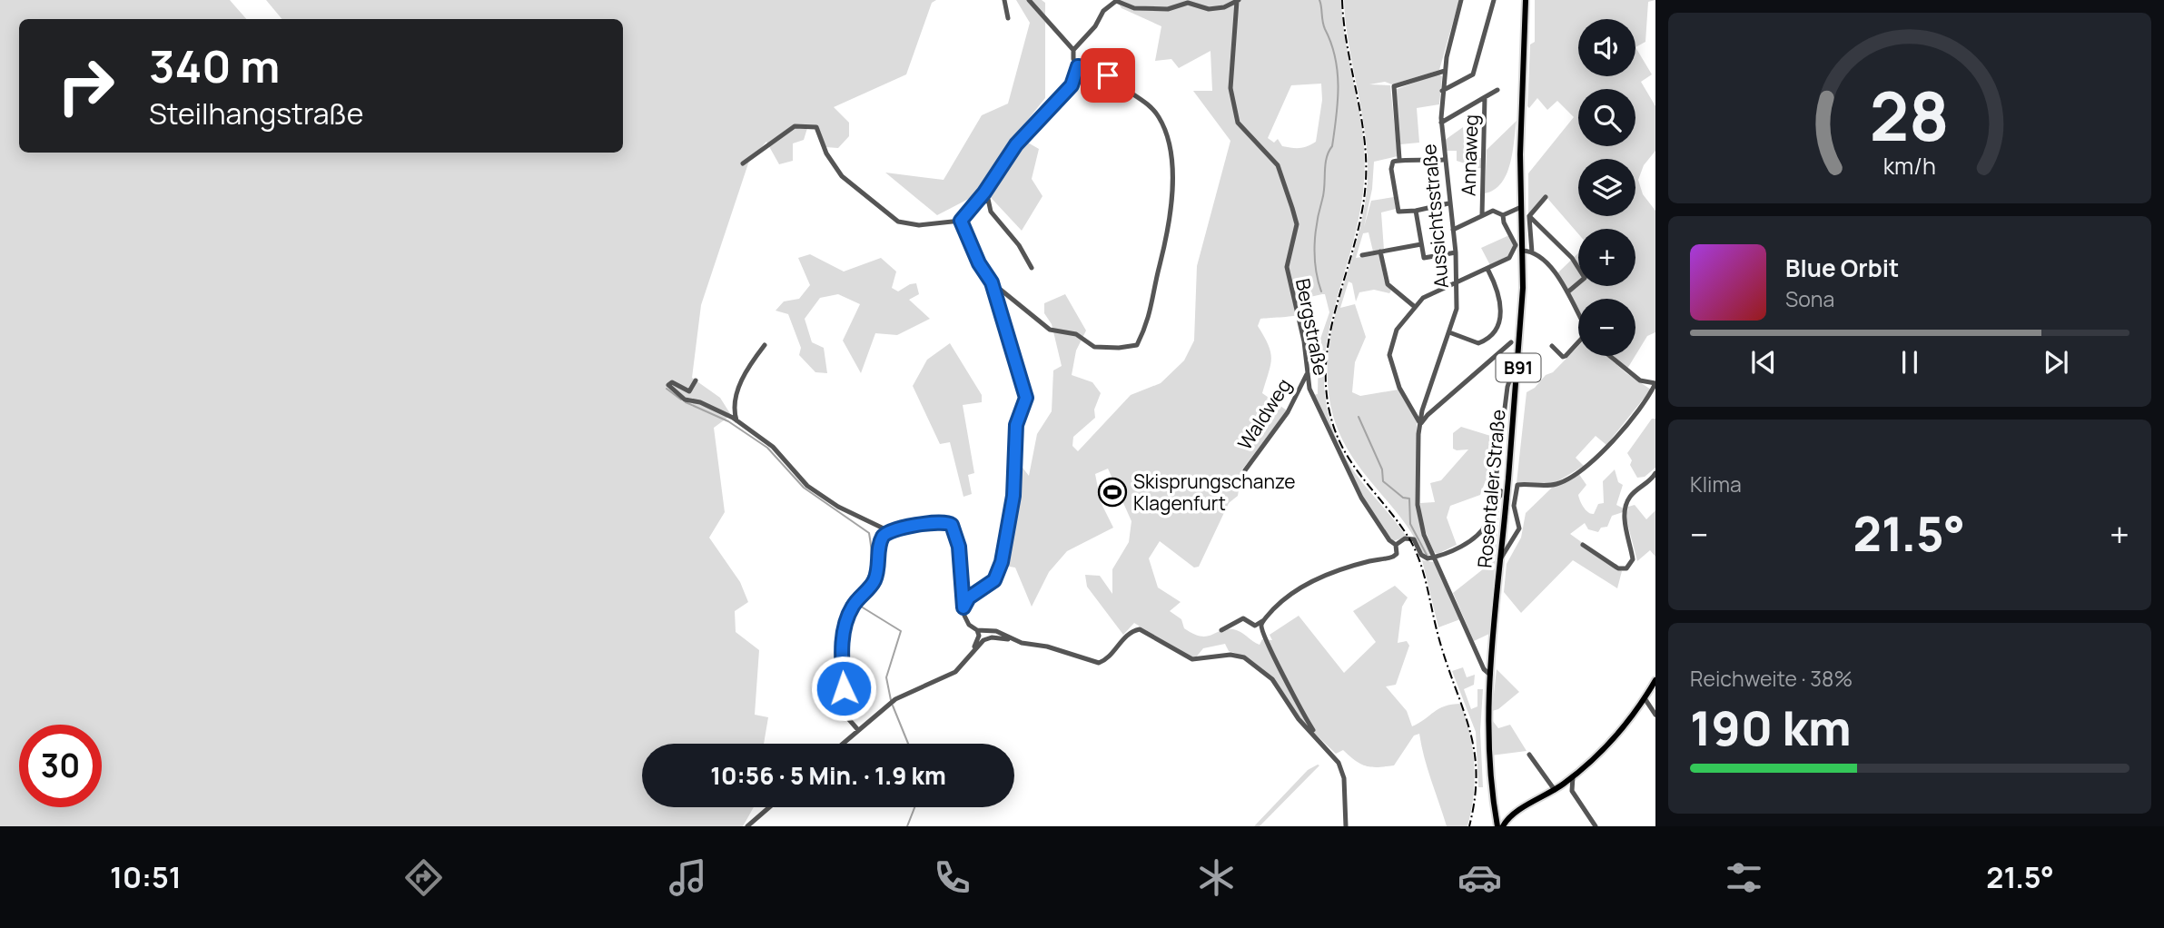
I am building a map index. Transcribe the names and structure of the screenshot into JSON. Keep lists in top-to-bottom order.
{
  "streets": {
    "main road": ["B91", "Rosentaler Straße"],
    "street": [
      "Annaweg",
      "Aussichtsstraße",
      "Bergstraße",
      "Waldweg"
    ]
  },
  "crossings": [
    ["Annaweg", "Aussichtsstraße"],
    ["Aussichtsstraße", "Rosentaler Straße"],
    ["Bergstraße", "Waldweg"]
  ],
  "places": {
    "sports": ["Skisprungschanze Klagenfurt"]
  },
  "page": {
    "map_buttons": ["+", "−"],
    "turn": ["340 m", "Steilhangstraße"],
    "song": ["Blue Orbit", "Sona"],
    "tile": [
      "Klima",
      ["Reichweite · 38%", "190 km"]
    ],
    "heat": ["−", "21.5°", "+"],
    "limit": "30",
    "trip": "10:56 · 5 Min. · 1.9 km",
    "tabs": ["10:51", "21.5°"],
    "gauge": ["28", "km/h"]
  }
}
